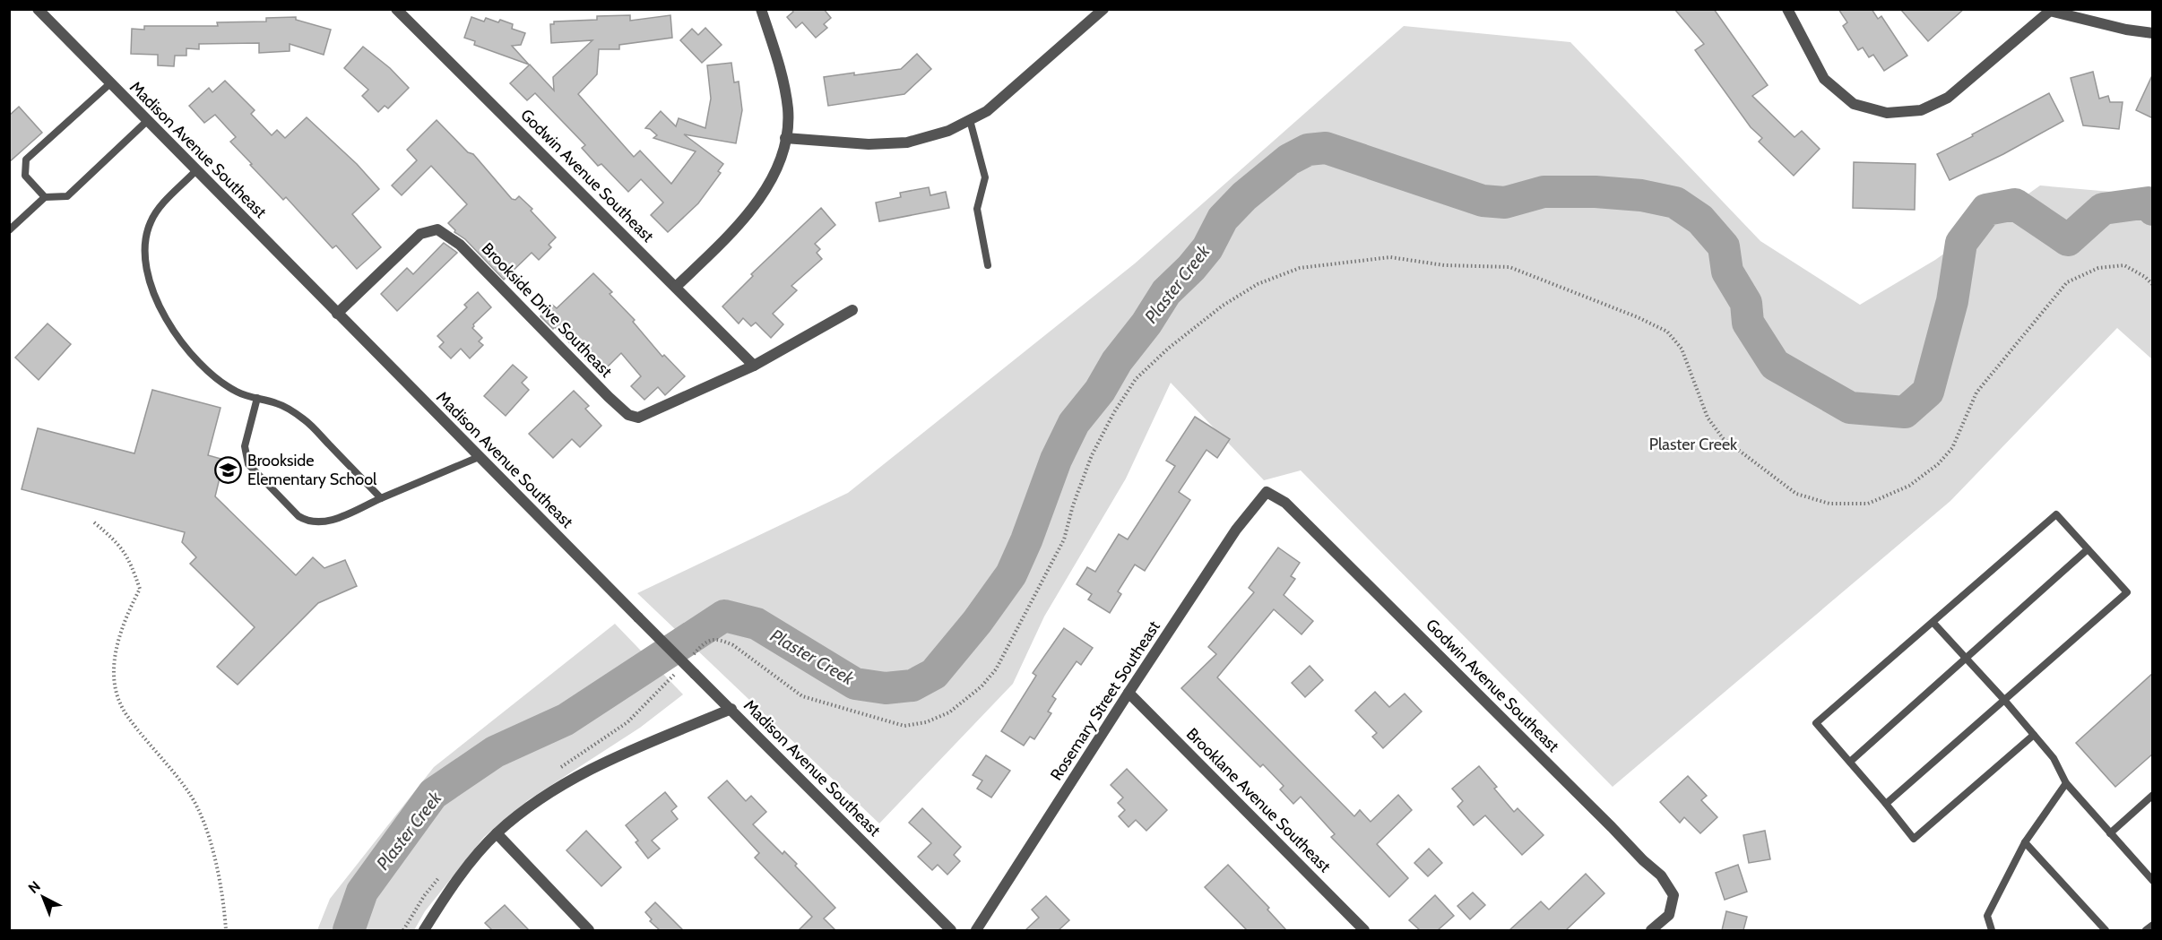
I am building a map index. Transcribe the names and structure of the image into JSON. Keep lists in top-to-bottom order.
{
  "streets": {
    "street": [
      "Madison Avenue Southeast",
      "Godwin Avenue Southeast",
      "Brookside Drive Southeast",
      "Rosemary Street Southeast",
      "Brooklane Avenue Southeast"
    ]
  },
  "crossings": [
    ["Madison Avenue Southeast", "Brookside Drive Southeast"],
    ["Godwin Avenue Southeast", "Brookside Drive Southeast"],
    ["Godwin Avenue Southeast", "Rosemary Street Southeast"],
    ["Rosemary Street Southeast", "Brooklane Avenue Southeast"]
  ],
  "water": ["Plaster Creek"],
  "parks": ["Plaster Creek"],
  "places": {
    "school or university": ["Brookside Elementary School"]
  },
  "north": "top left"
}
